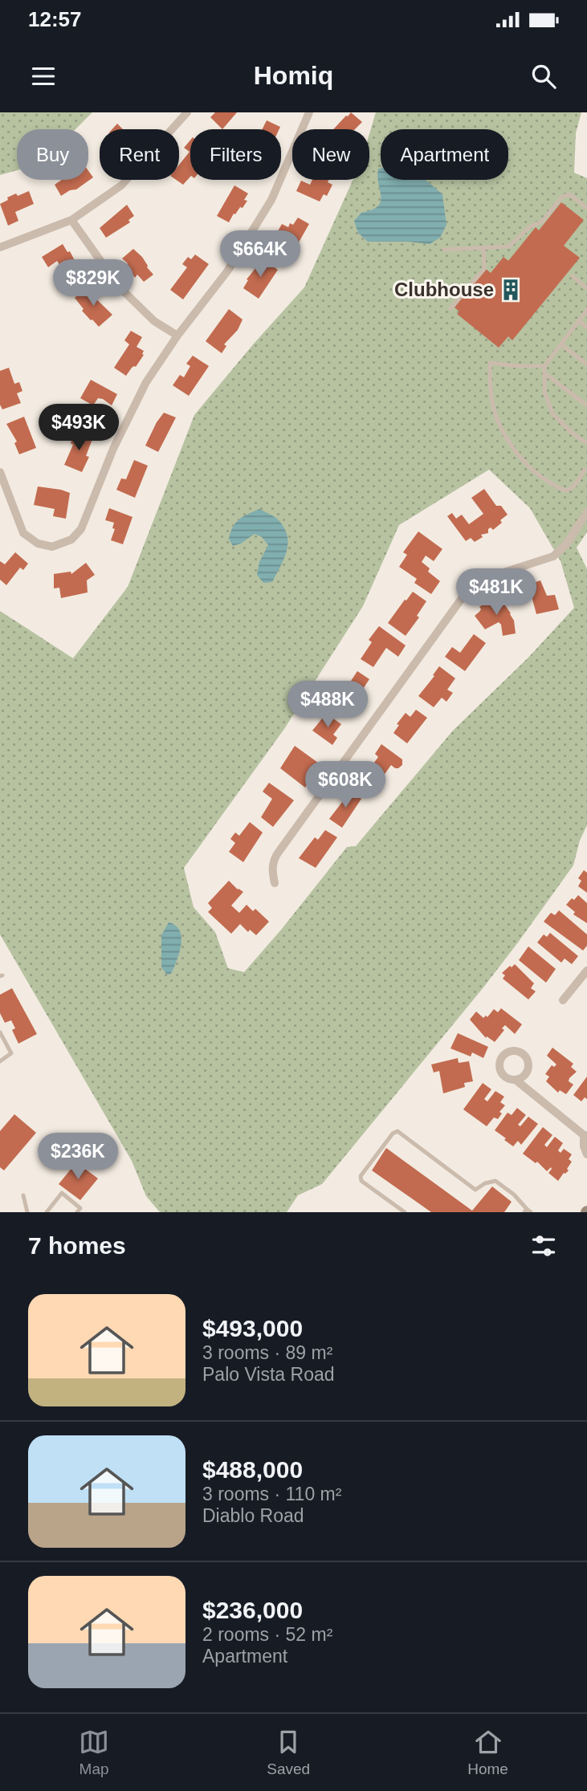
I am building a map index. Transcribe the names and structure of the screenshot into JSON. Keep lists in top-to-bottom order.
{
  "places": {
    "building": ["Clubhouse"]
  },
  "page": {
    "status": "12:57",
    "header": "Homiq",
    "chip": [
      "Buy",
      "Rent",
      "Filters",
      "New",
      "Apartment"
    ],
    "price": [
      "$664K",
      "$829K",
      "$493K",
      "$481K",
      "$488K",
      "$608K",
      "$236K"
    ],
    "heading": "7 homes",
    "list": [
      {
        "name": "$493,000",
        "note": "3 rooms · 89 m² · Palo Vista Road"
      },
      {
        "name": "$488,000",
        "note": "3 rooms · 110 m² · Diablo Road"
      },
      {
        "name": "$236,000",
        "note": "2 rooms · 52 m² · Apartment"
      }
    ],
    "tabs": ["Map", "Saved", "Home"]
  }
}
